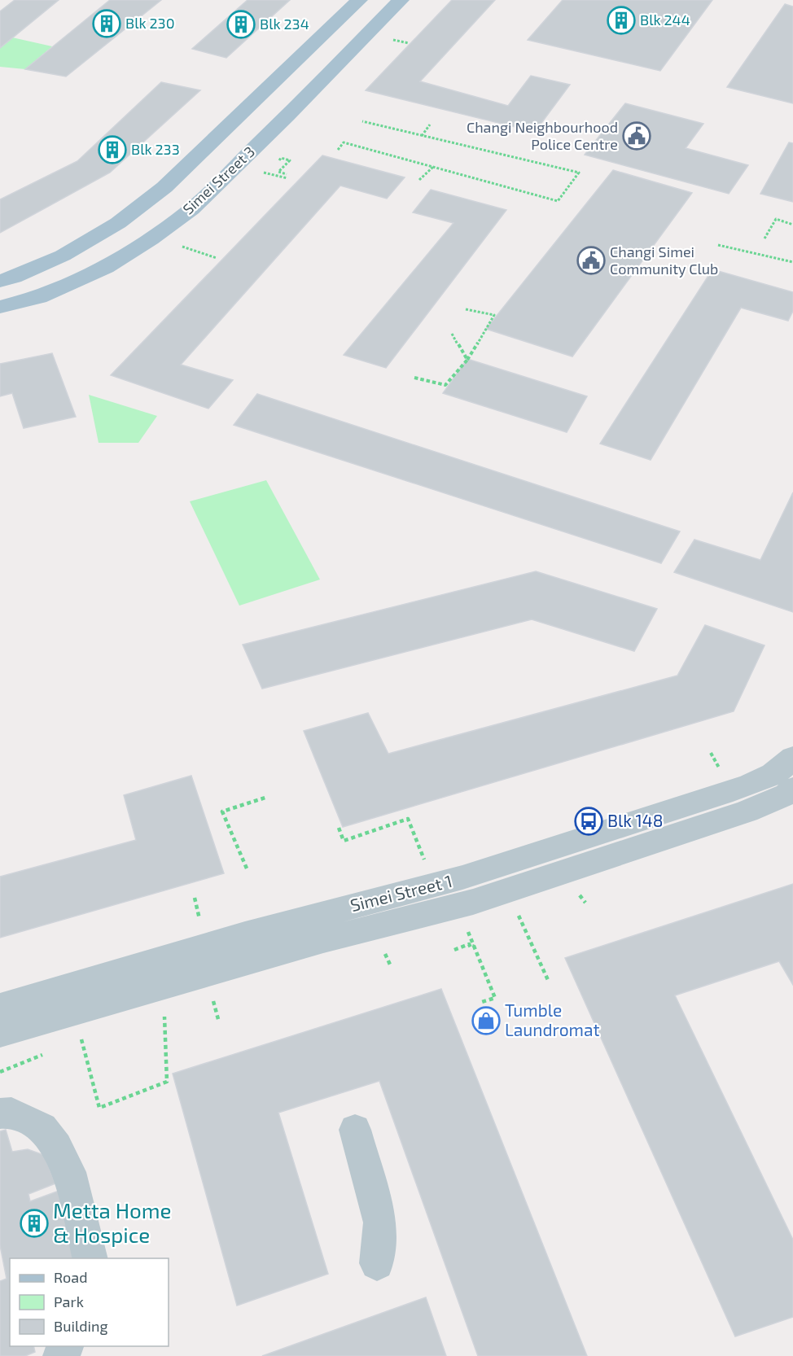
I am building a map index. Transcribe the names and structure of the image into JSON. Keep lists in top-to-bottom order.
{
  "streets": {
    "main road": ["Simei Street 3"],
    "street": ["Simei Street 1"]
  },
  "places": {
    "building": [
      "Blk 244",
      "Blk 230",
      "Blk 234",
      "Blk 233",
      "Metta Home & Hospice"
    ],
    "public building": ["Changi Neighbourhood Police Centre", "Changi Simei Community Club"],
    "bus stop": ["Blk 148"],
    "shop": ["Tumble Laundromat"]
  },
  "legend": ["Road", "Park", "Building"]
}
